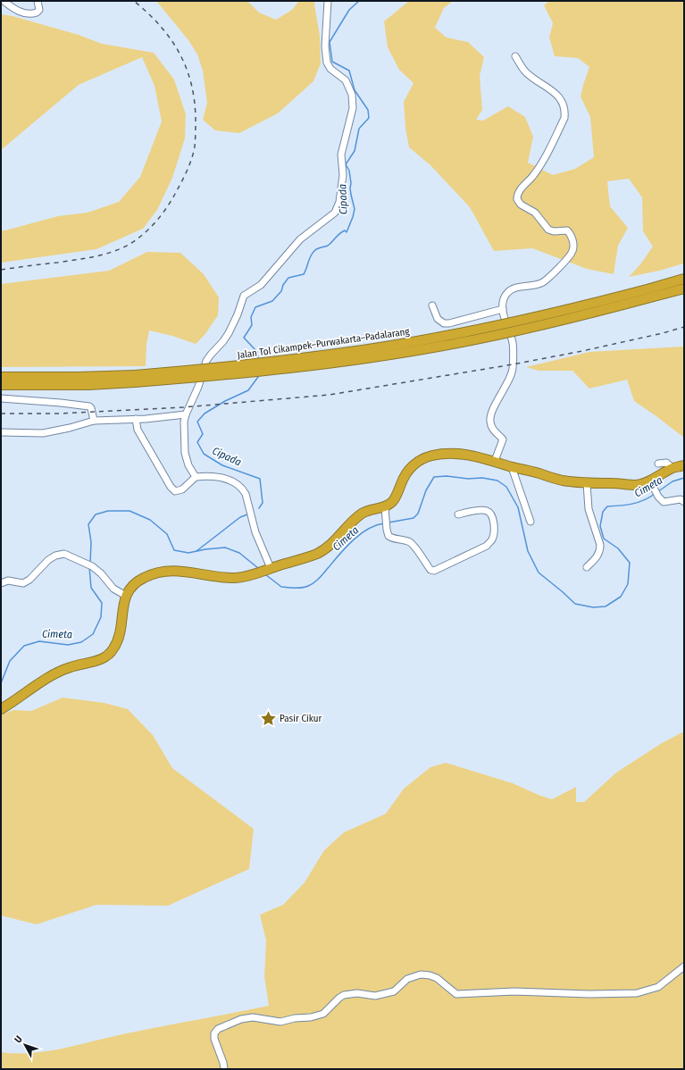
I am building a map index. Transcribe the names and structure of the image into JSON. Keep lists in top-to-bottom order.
{
  "streets": {
    "highway": ["Jalan Tol Cikampek–Purwakarta–Padalarang"]
  },
  "water": ["Cipada", "Cimeta"],
  "places": {
    "place": ["Pasir Cikur"]
  },
  "north": "top left"
}
